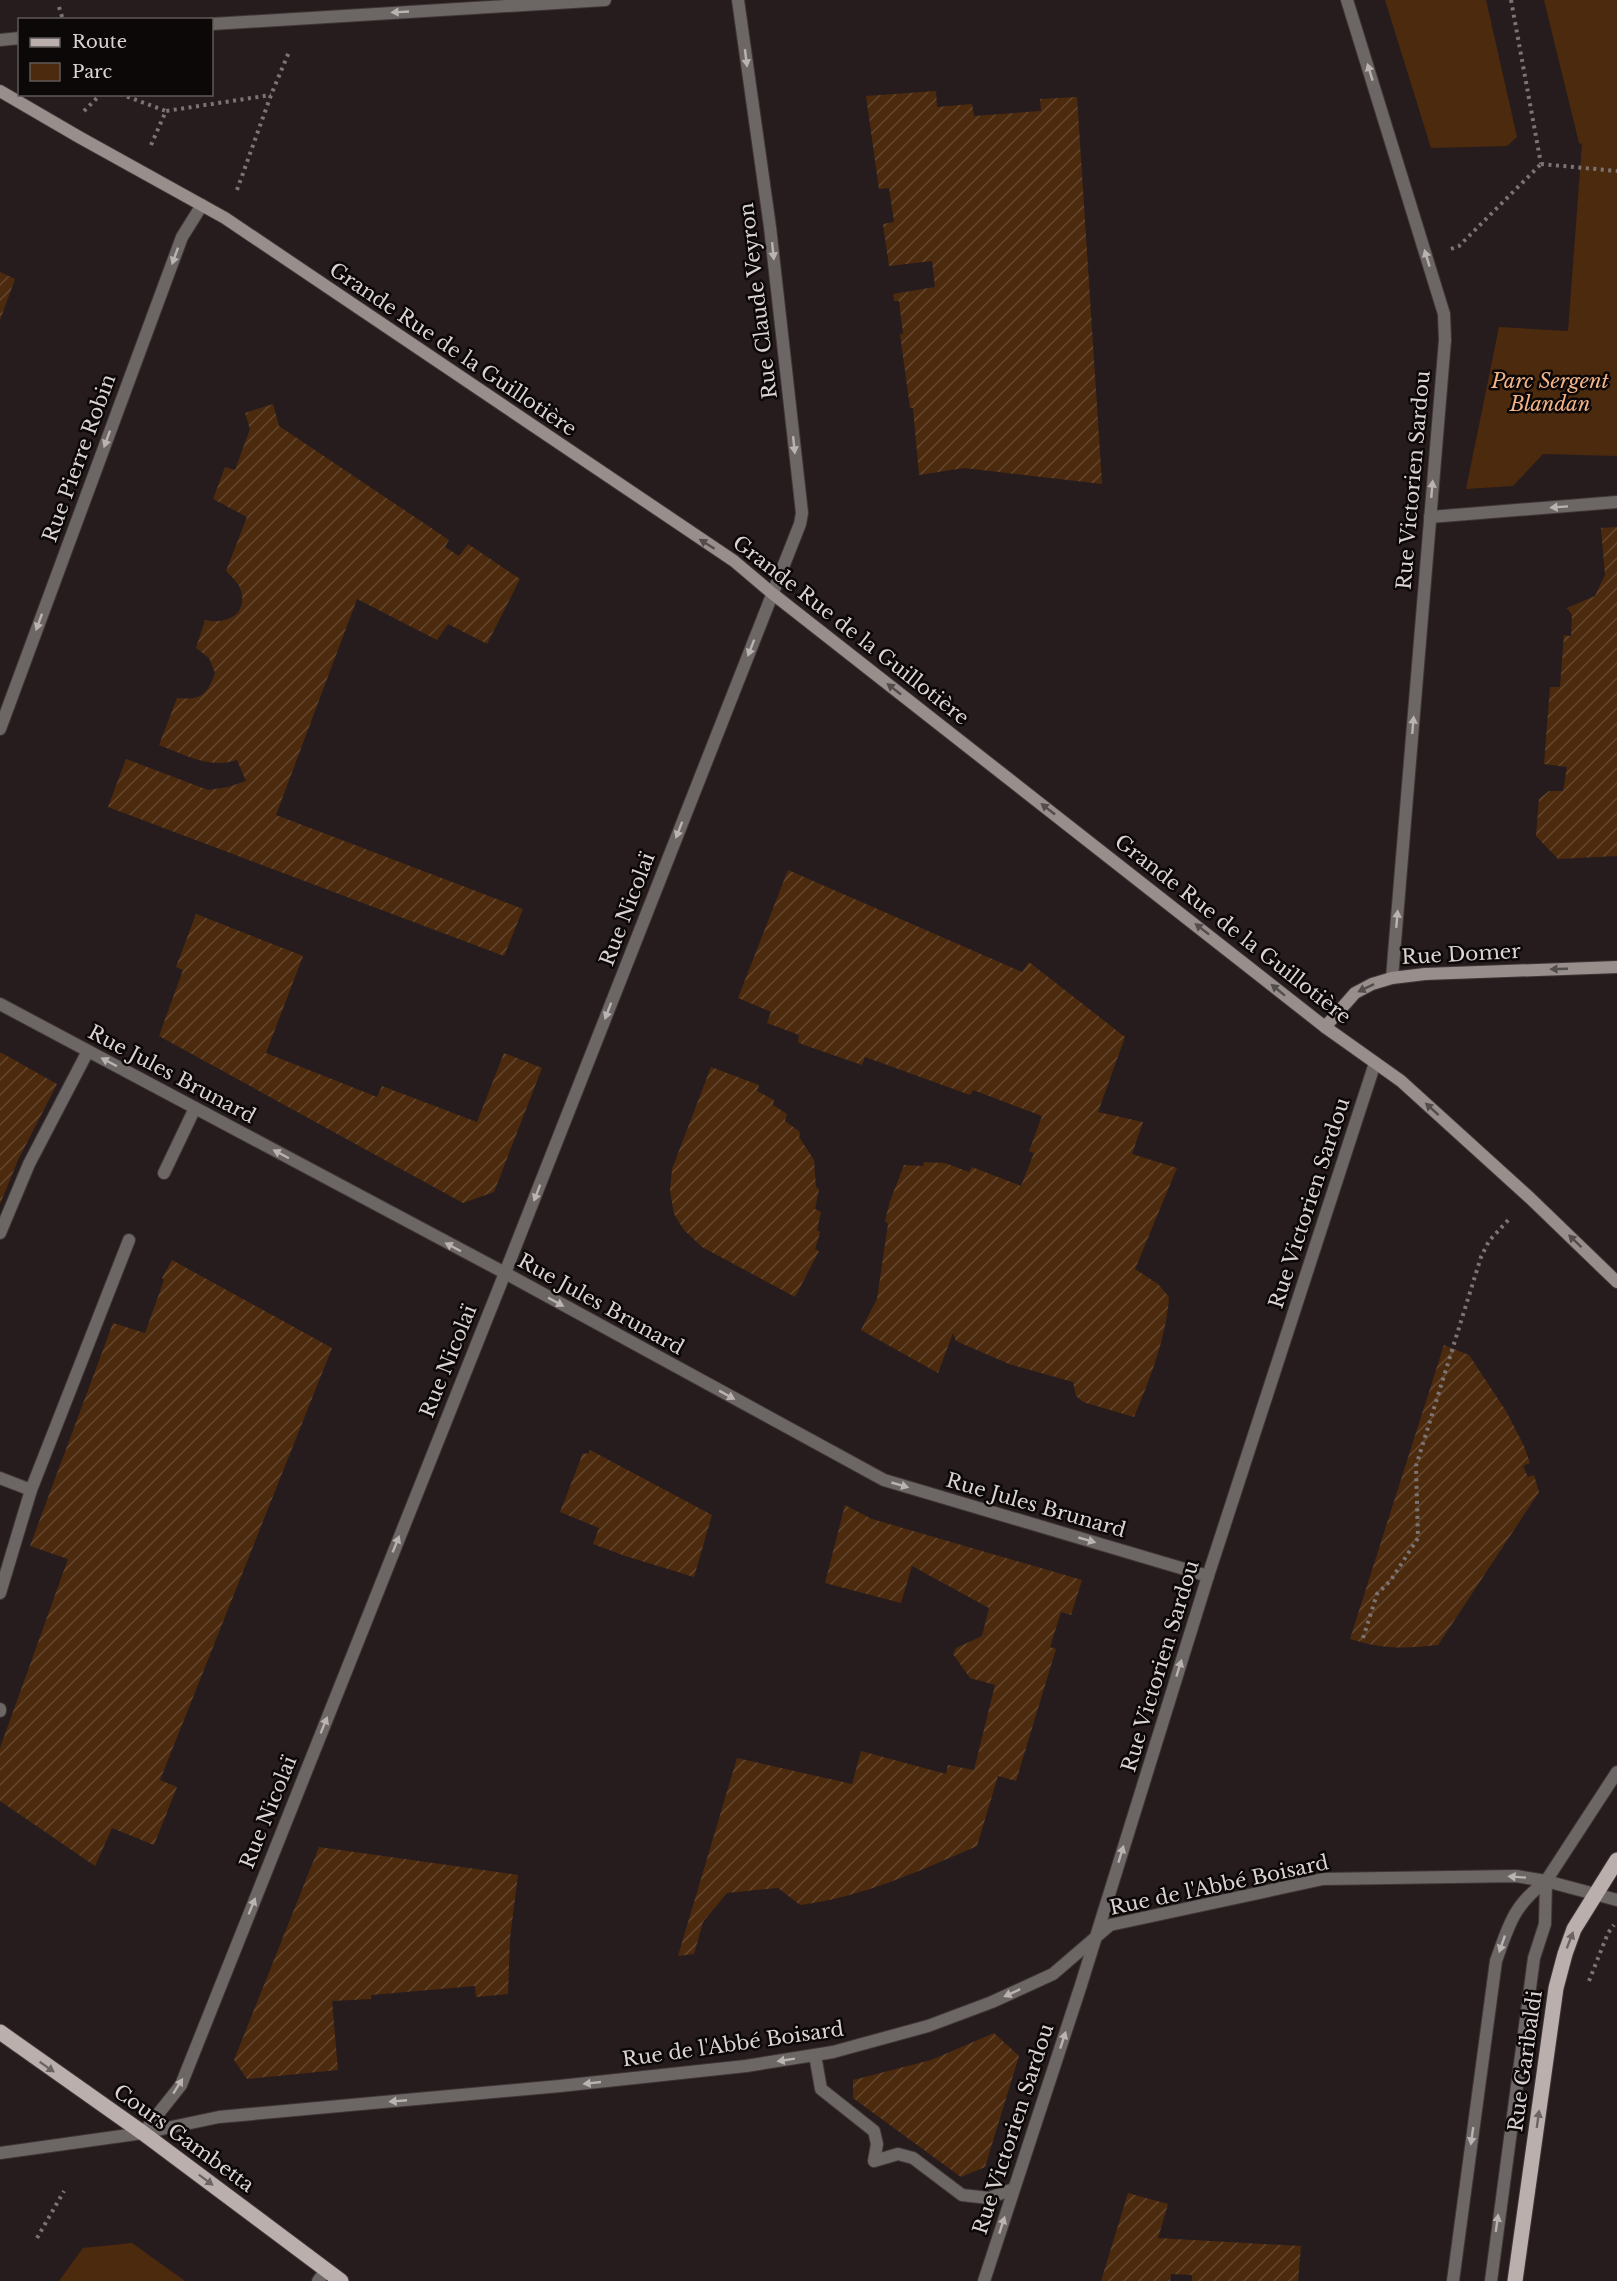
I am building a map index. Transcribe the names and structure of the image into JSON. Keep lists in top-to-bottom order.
{
  "streets": {
    "main road": [
      "Grande Rue de la Guillotière",
      "Rue Domer",
      "Rue Garibaldi",
      "Cours Gambetta"
    ],
    "street": [
      "Rue Claude Veyron",
      "Rue Pierre Robin",
      "Rue Victorien Sardou",
      "Rue Nicolaï",
      "Rue Jules Brunard",
      "Rue de l'Abbé Boisard"
    ]
  },
  "crossings": [
    ["Rue Claude Veyron", "Grande Rue de la Guillotière"],
    ["Rue Claude Veyron", "Rue Nicolaï"],
    ["Grande Rue de la Guillotière", "Rue Pierre Robin"],
    ["Grande Rue de la Guillotière", "Rue Victorien Sardou"],
    ["Grande Rue de la Guillotière", "Rue Nicolaï"],
    ["Grande Rue de la Guillotière", "Rue Domer"],
    ["Rue Victorien Sardou", "Rue Domer"],
    ["Rue Victorien Sardou", "Rue Jules Brunard"],
    ["Rue Victorien Sardou", "Rue de l'Abbé Boisard"],
    ["Rue Nicolaï", "Rue Jules Brunard"],
    ["Rue Nicolaï", "Rue de l'Abbé Boisard"],
    ["Rue Nicolaï", "Cours Gambetta"],
    ["Rue de l'Abbé Boisard", "Rue Garibaldi"],
    ["Rue de l'Abbé Boisard", "Cours Gambetta"]
  ],
  "one_way": [
    "Rue Claude Veyron",
    "Grande Rue de la Guillotière",
    "Rue Pierre Robin",
    "Rue Victorien Sardou",
    "Rue Domer",
    "Rue de l'Abbé Boisard",
    "Cours Gambetta"
  ],
  "parks": ["Parc Sergent Blandan"],
  "legend": ["Route", "Parc"]
}
